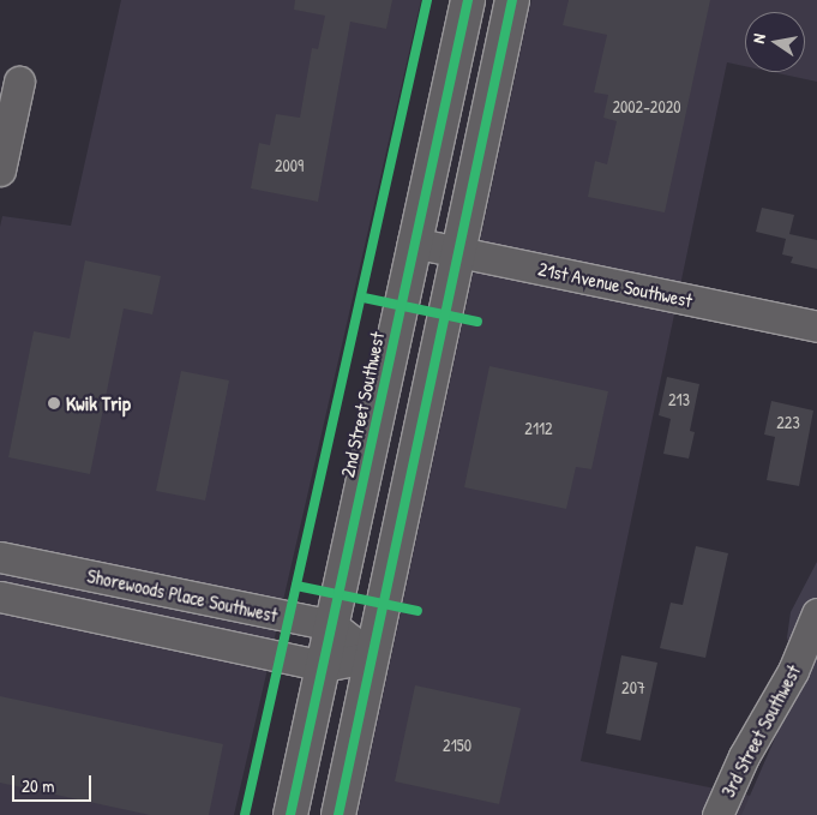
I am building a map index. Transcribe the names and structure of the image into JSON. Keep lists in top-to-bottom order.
{
  "streets": {
    "main road": ["2nd Street Southwest"],
    "street": ["21st Avenue Southwest", "Shorewoods Place Southwest", "3rd Street Southwest"]
  },
  "crossings": [
    ["21st Avenue Southwest", "2nd Street Southwest"],
    ["2nd Street Southwest", "Shorewoods Place Southwest"]
  ],
  "places": ["Kwik Trip"],
  "house_numbers": [
    "2002-2020",
    "2009",
    "213",
    "223",
    "2112",
    "207",
    "2150"
  ],
  "scale_bar": "20 m",
  "north": "left"
}
